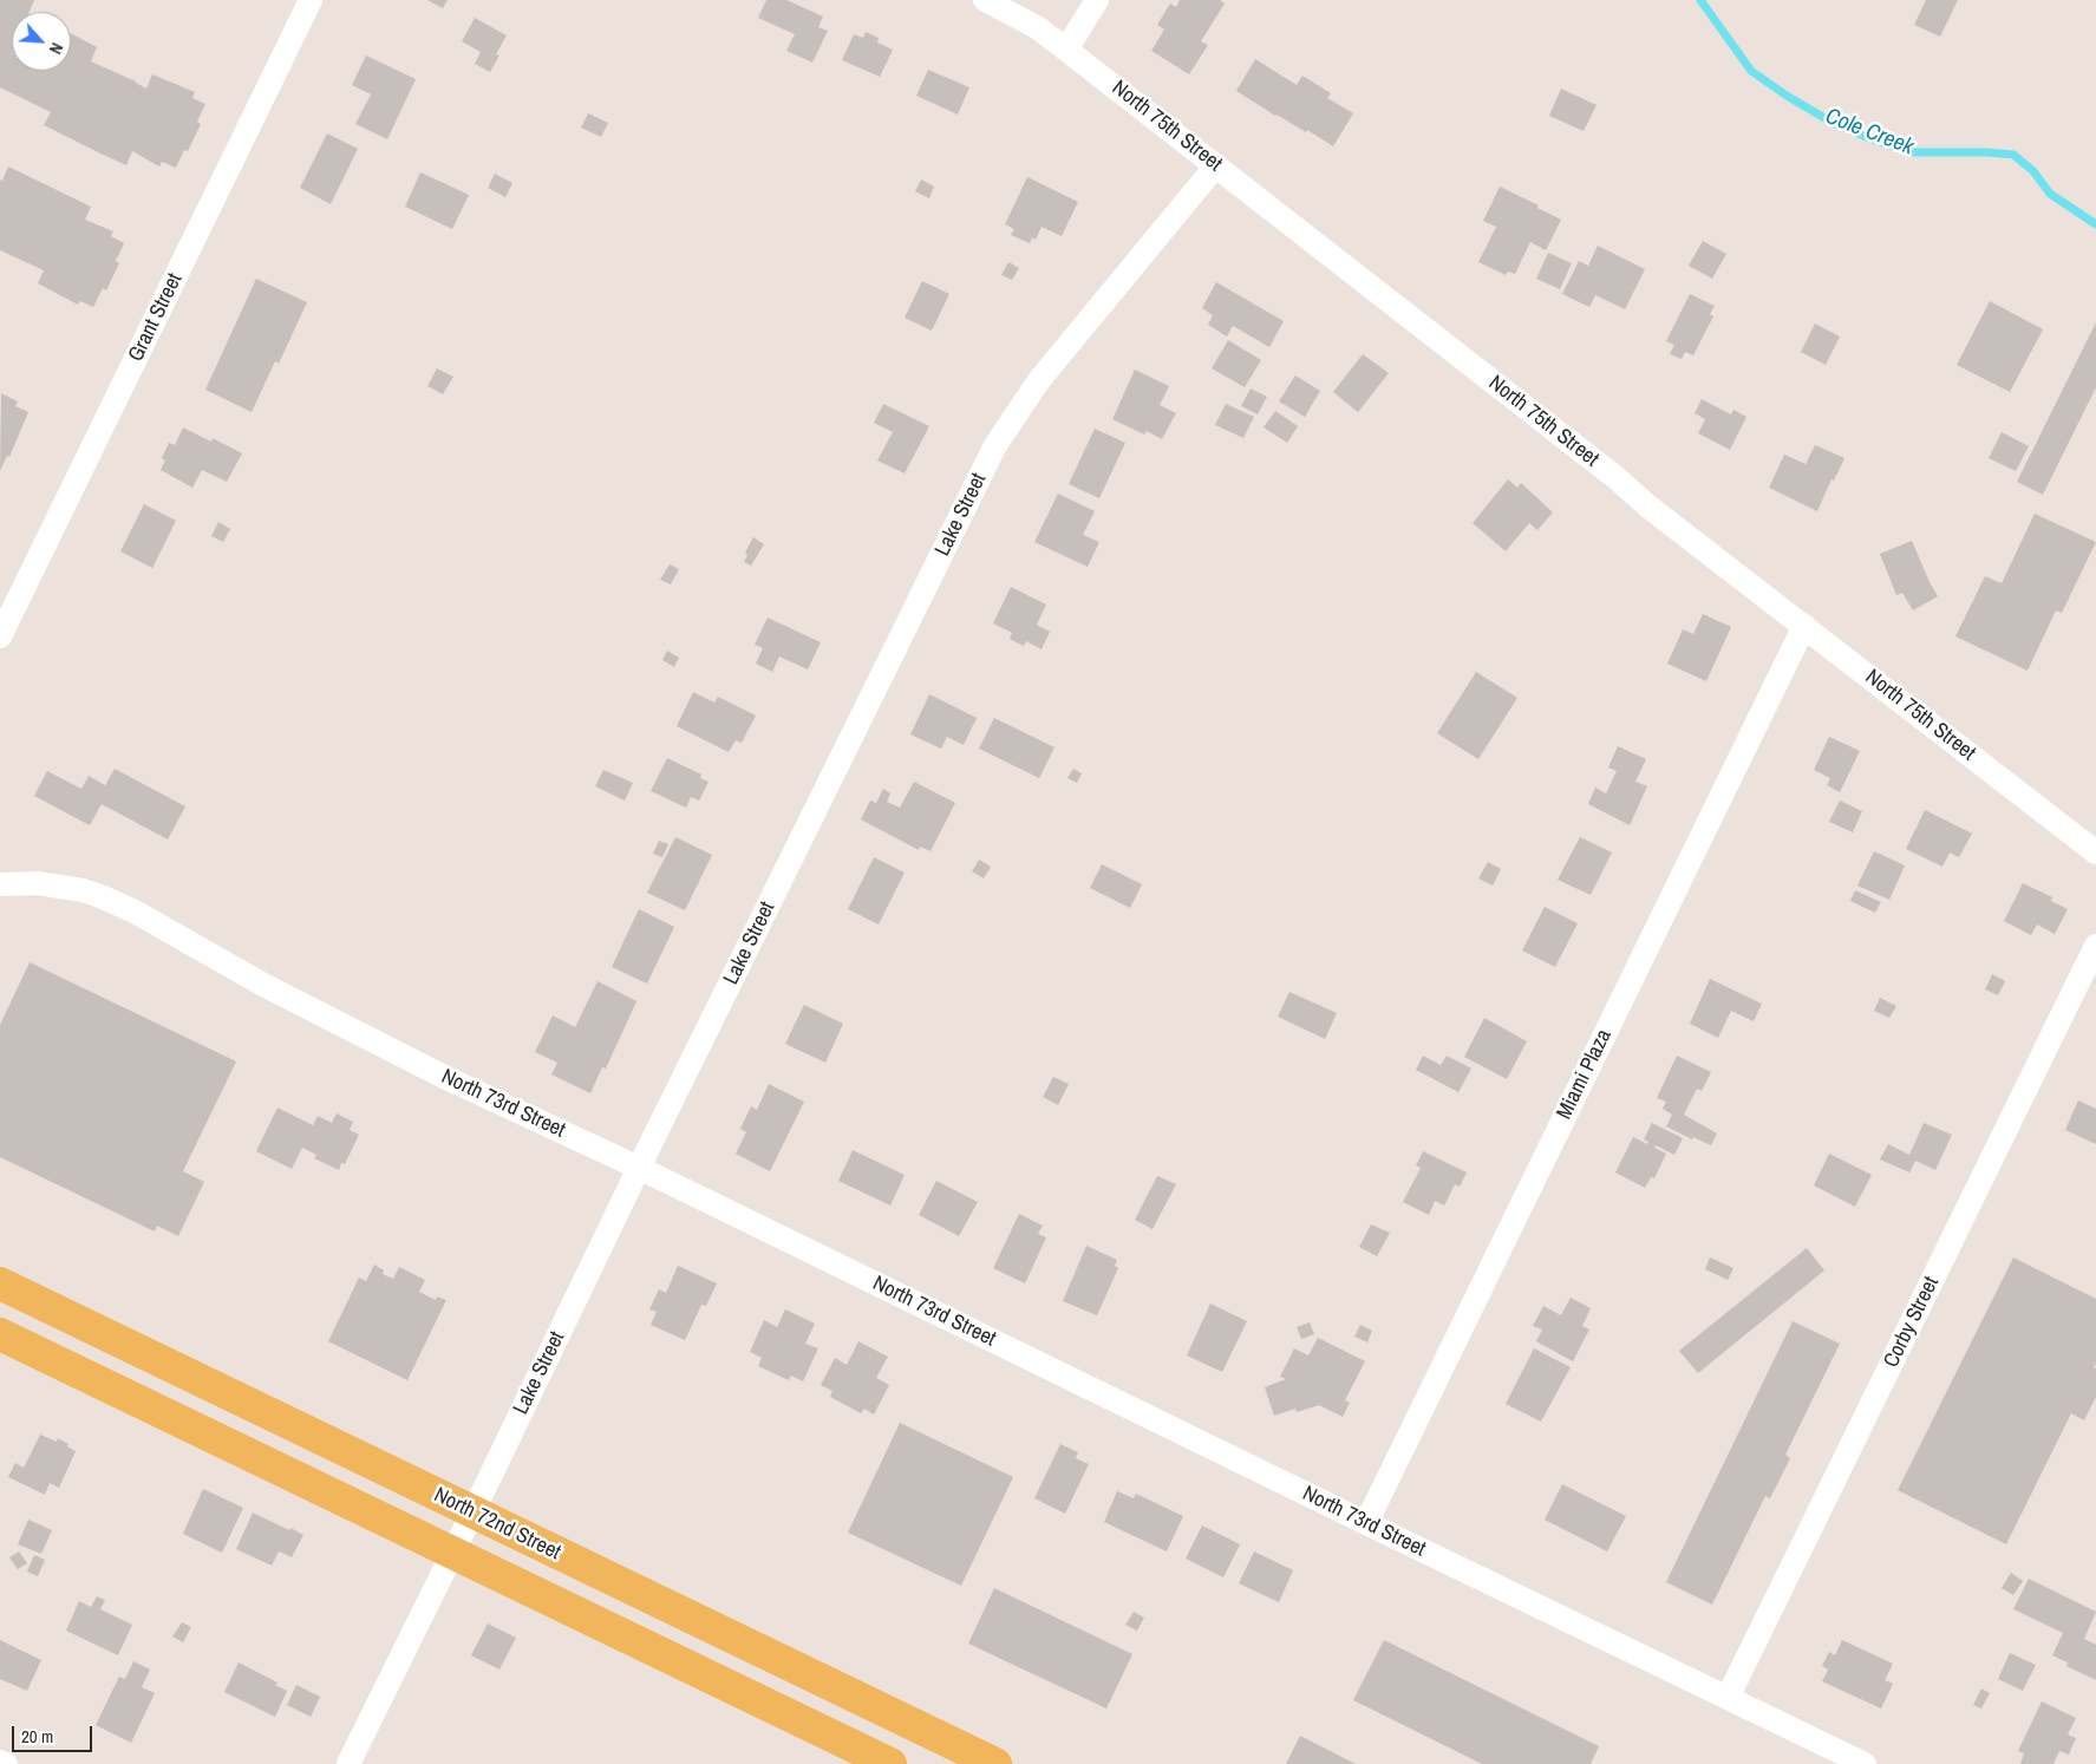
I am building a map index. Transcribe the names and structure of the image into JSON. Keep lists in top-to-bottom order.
{
  "streets": {
    "main road": ["North 72nd Street"],
    "street": [
      "North 75th Street",
      "Grant Street",
      "Lake Street",
      "Miami Plaza",
      "North 73rd Street",
      "Corby Street"
    ]
  },
  "crossings": [
    ["North 75th Street", "Lake Street"],
    ["North 75th Street", "Miami Plaza"],
    ["Lake Street", "North 73rd Street"],
    ["Lake Street", "North 72nd Street"],
    ["Miami Plaza", "North 73rd Street"],
    ["North 73rd Street", "Corby Street"]
  ],
  "water": ["Cole Creek"],
  "scale_bar": "20 m",
  "north": "bottom right"
}
